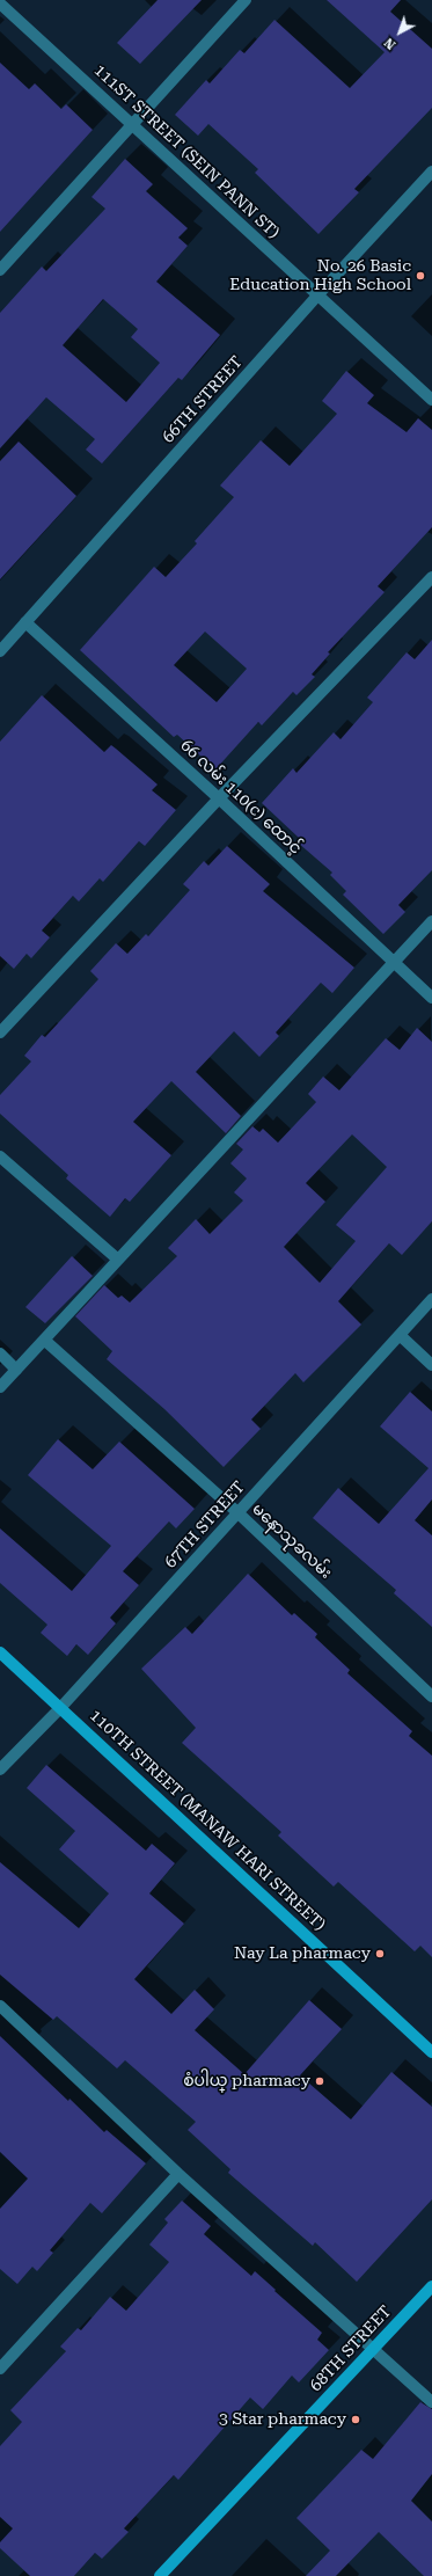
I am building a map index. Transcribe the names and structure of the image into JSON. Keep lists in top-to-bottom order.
{
  "streets": {
    "main road": ["110TH STREET (MANAW HARI STREET)", "68TH STREET"],
    "street": [
      "111ST STREET (SEIN PANN ST)",
      "66TH STREET",
      "66 လမ်း 110(c) ထောင့်",
      "67TH STREET",
      "မနောသုခလမ်း"
    ]
  },
  "crossings": [
    ["111ST STREET (SEIN PANN ST)", "66TH STREET"],
    ["66TH STREET", "66 လမ်း 110(c) ထောင့်"],
    ["67TH STREET", "မနောသုခလမ်း"],
    ["67TH STREET", "110TH STREET (MANAW HARI STREET)"]
  ],
  "places": [
    "No. 26 Basic Education High School",
    "Nay La pharmacy",
    "စံပါယ္ pharmacy",
    "3 Star pharmacy"
  ],
  "north": "bottom left"
}
